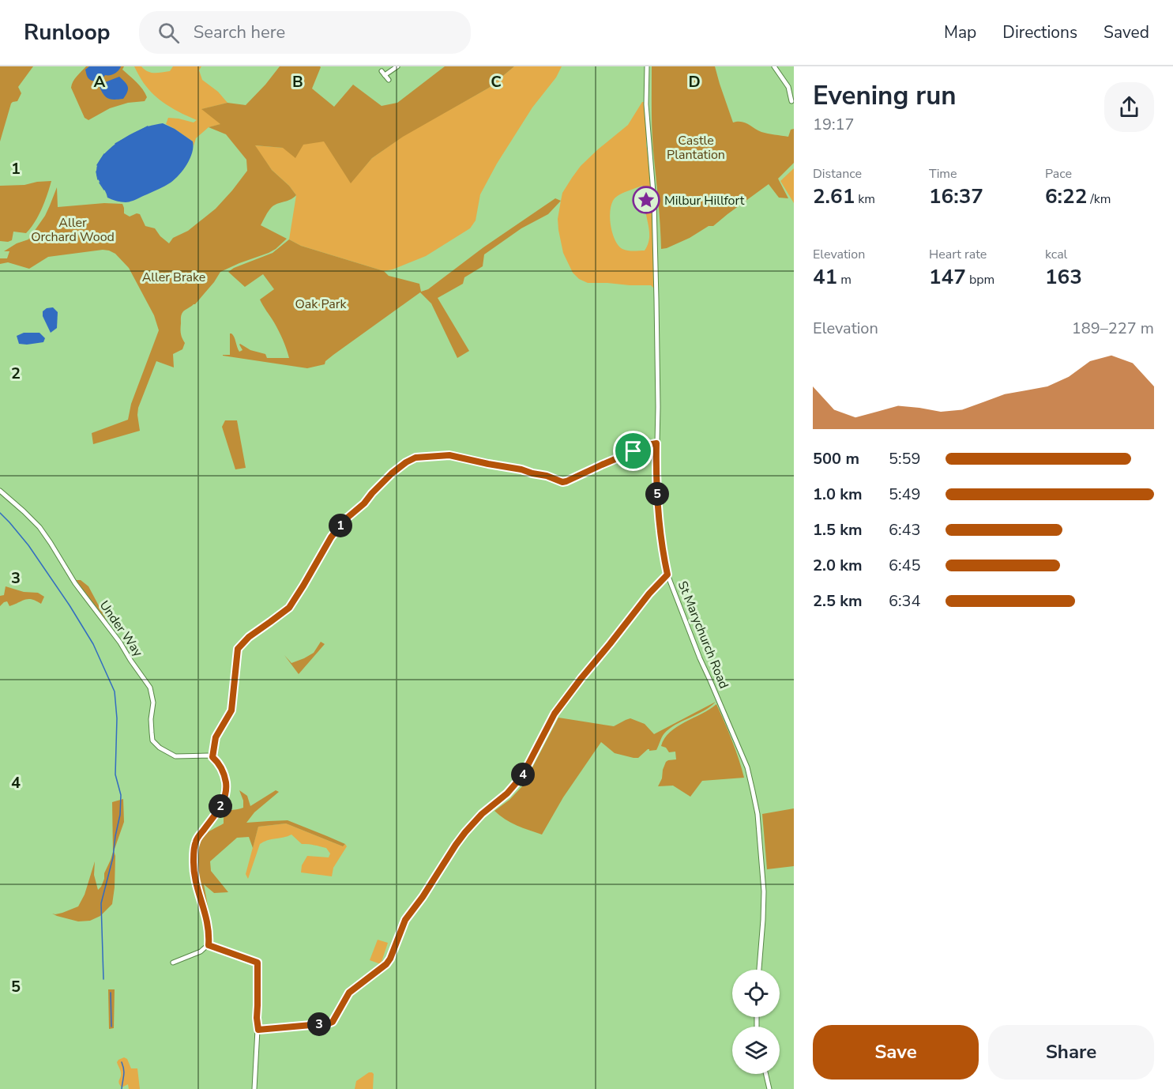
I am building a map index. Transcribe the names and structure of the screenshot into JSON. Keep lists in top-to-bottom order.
{
  "streets": {
    "street": ["Under Way", "St Marychurch Road"]
  },
  "parks": [
    "Castle Plantation",
    "Aller Orchard Wood",
    "Aller Brake",
    "Oak Park"
  ],
  "places": {
    "place": ["Milbur Hillfort"]
  },
  "page": {
    "header": "Runloop",
    "search": "Search here",
    "nav": ["Map", "Directions", "Saved"],
    "heading": ["Evening run", "19:17"],
    "stats": [
      ["Distance", "2.61 km"],
      ["Time", "16:37"],
      ["Pace", "6:22 /km"],
      ["Elevation", "41 m"],
      ["Heart rate", "147 bpm"],
      ["kcal", "163"]
    ],
    "chart": ["Elevation", "189–227 m"],
    "list": [
      {
        "name": "500 m",
        "note": "5:59"
      },
      {
        "name": "1.0 km",
        "note": "5:49"
      },
      {
        "name": "1.5 km",
        "note": "6:43"
      },
      {
        "name": "2.0 km",
        "note": "6:45"
      },
      {
        "name": "2.5 km",
        "note": "6:34"
      }
    ],
    "pins": [
      "5",
      "1",
      "4",
      "2",
      "3"
    ],
    "buttons": ["Save", "Share"]
  },
  "grid": {
    "columns": [
      "A",
      "B",
      "C",
      "D"
    ],
    "rows": [
      "1",
      "2",
      "3",
      "4",
      "5"
    ]
  }
}
